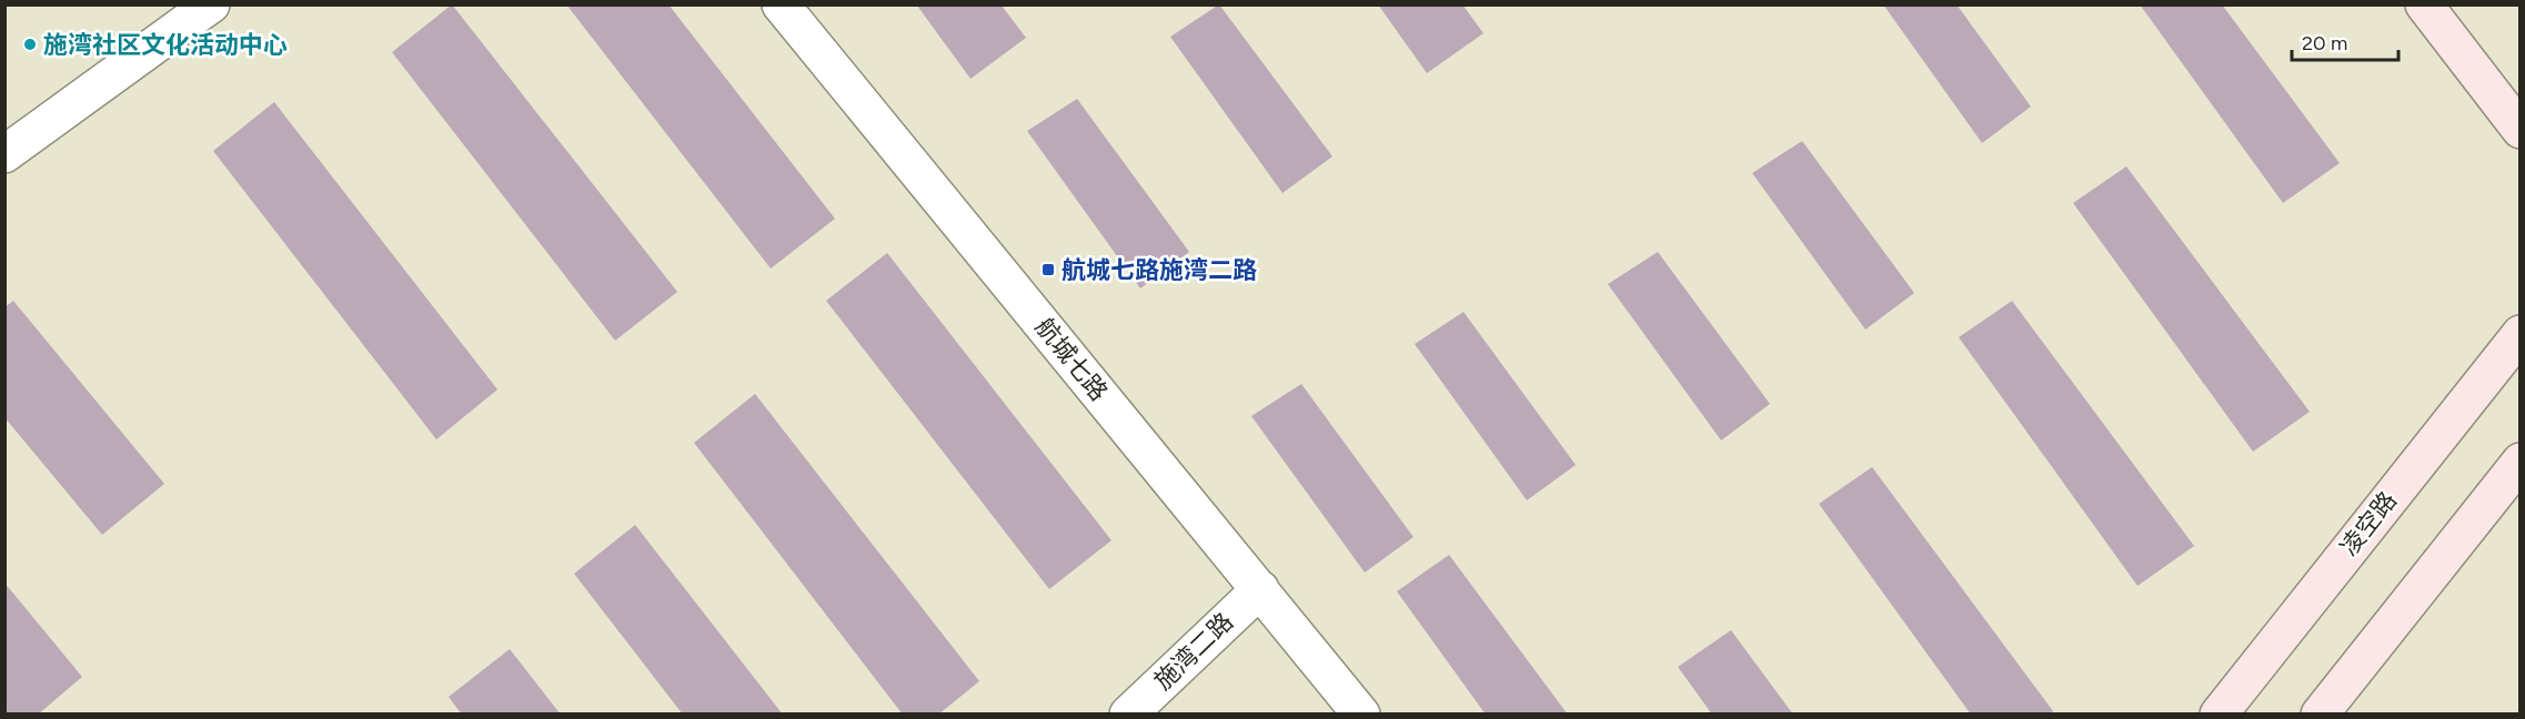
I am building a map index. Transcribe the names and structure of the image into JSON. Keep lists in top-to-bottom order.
{
  "streets": {
    "main road": ["凌空路"],
    "street": ["航城七路", "施湾二路"]
  },
  "crossings": [
    ["航城七路", "施湾二路"]
  ],
  "places": {
    "other": ["施湾社区文化活动中心"],
    "transit": ["航城七路施湾二路"]
  },
  "scale_bar": "20 m"
}
